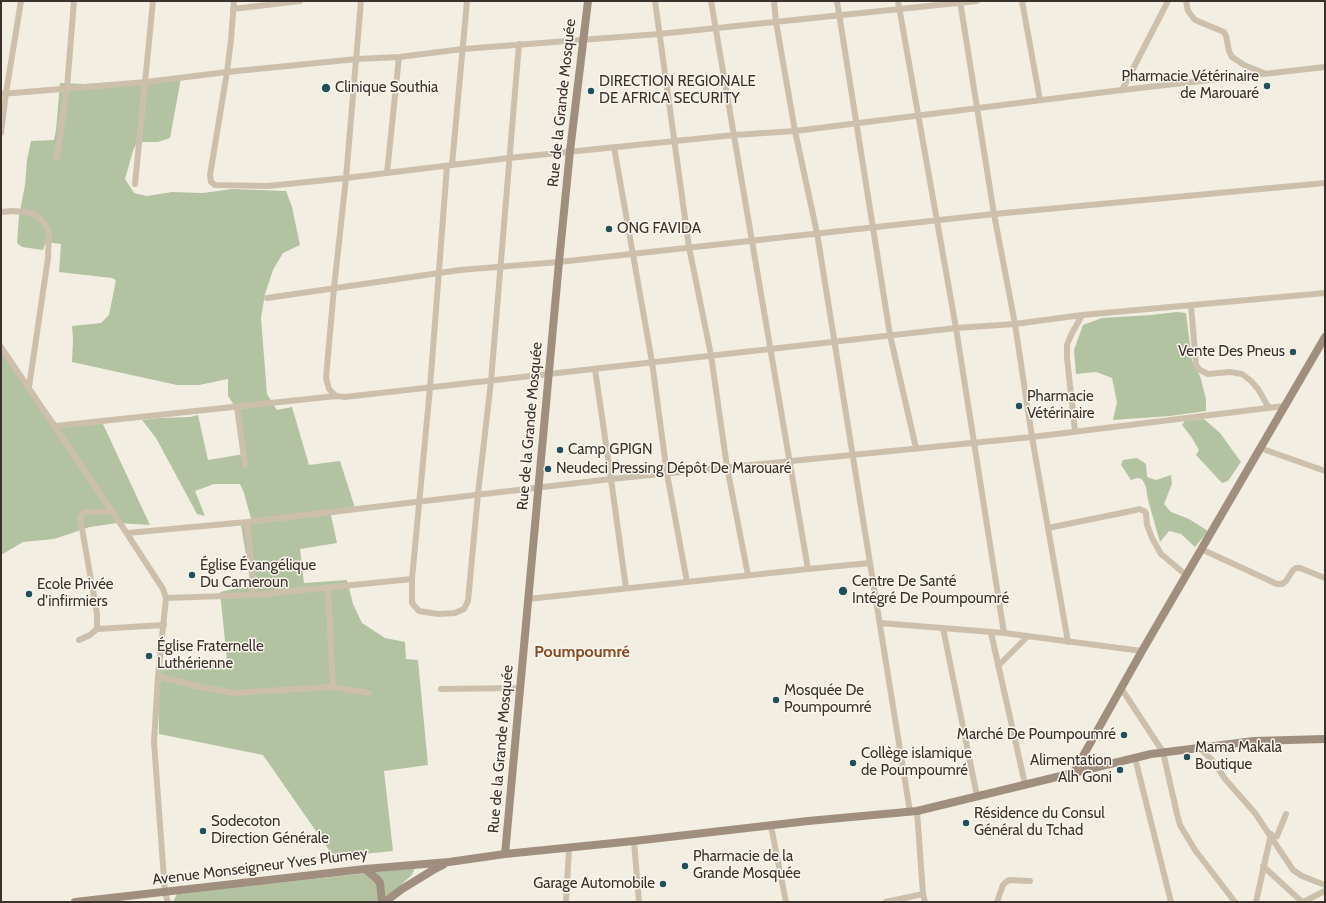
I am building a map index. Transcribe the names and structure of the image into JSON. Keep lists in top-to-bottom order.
{
  "streets": {
    "main road": ["Rue de la Grande Mosquée", "Avenue Monseigneur Yves Plumey"]
  },
  "districts": ["Poumpoumré"],
  "places": [
    "Pharmacie Vétérinaire de Marouaré",
    "Clinique Southia",
    "DIRECTION REGIONALE DE AFRICA SECURITY",
    "ONG FAVIDA",
    "Vente Des Pneus",
    "Pharmacie Vétérinaire",
    "Camp GPIGN",
    "Neudeci Pressing Dépôt De Marouaré",
    "Église Évangélique Du Cameroun",
    "Centre De Santé Intégré De Poumpoumré",
    "Ecole Privée d'infirmiers",
    "Église Fraternelle Luthérienne",
    "Mosquée De Poumpoumré",
    "Marché De Poumpoumré",
    "Mama Makala Boutique",
    "Collège islamique de Poumpoumré",
    "Alimentation Alh Goni",
    "Résidence du Consul Général du Tchad",
    "Sodecoton Direction Générale",
    "Pharmacie de la Grande Mosquée",
    "Garage Automobile"
  ]
}
